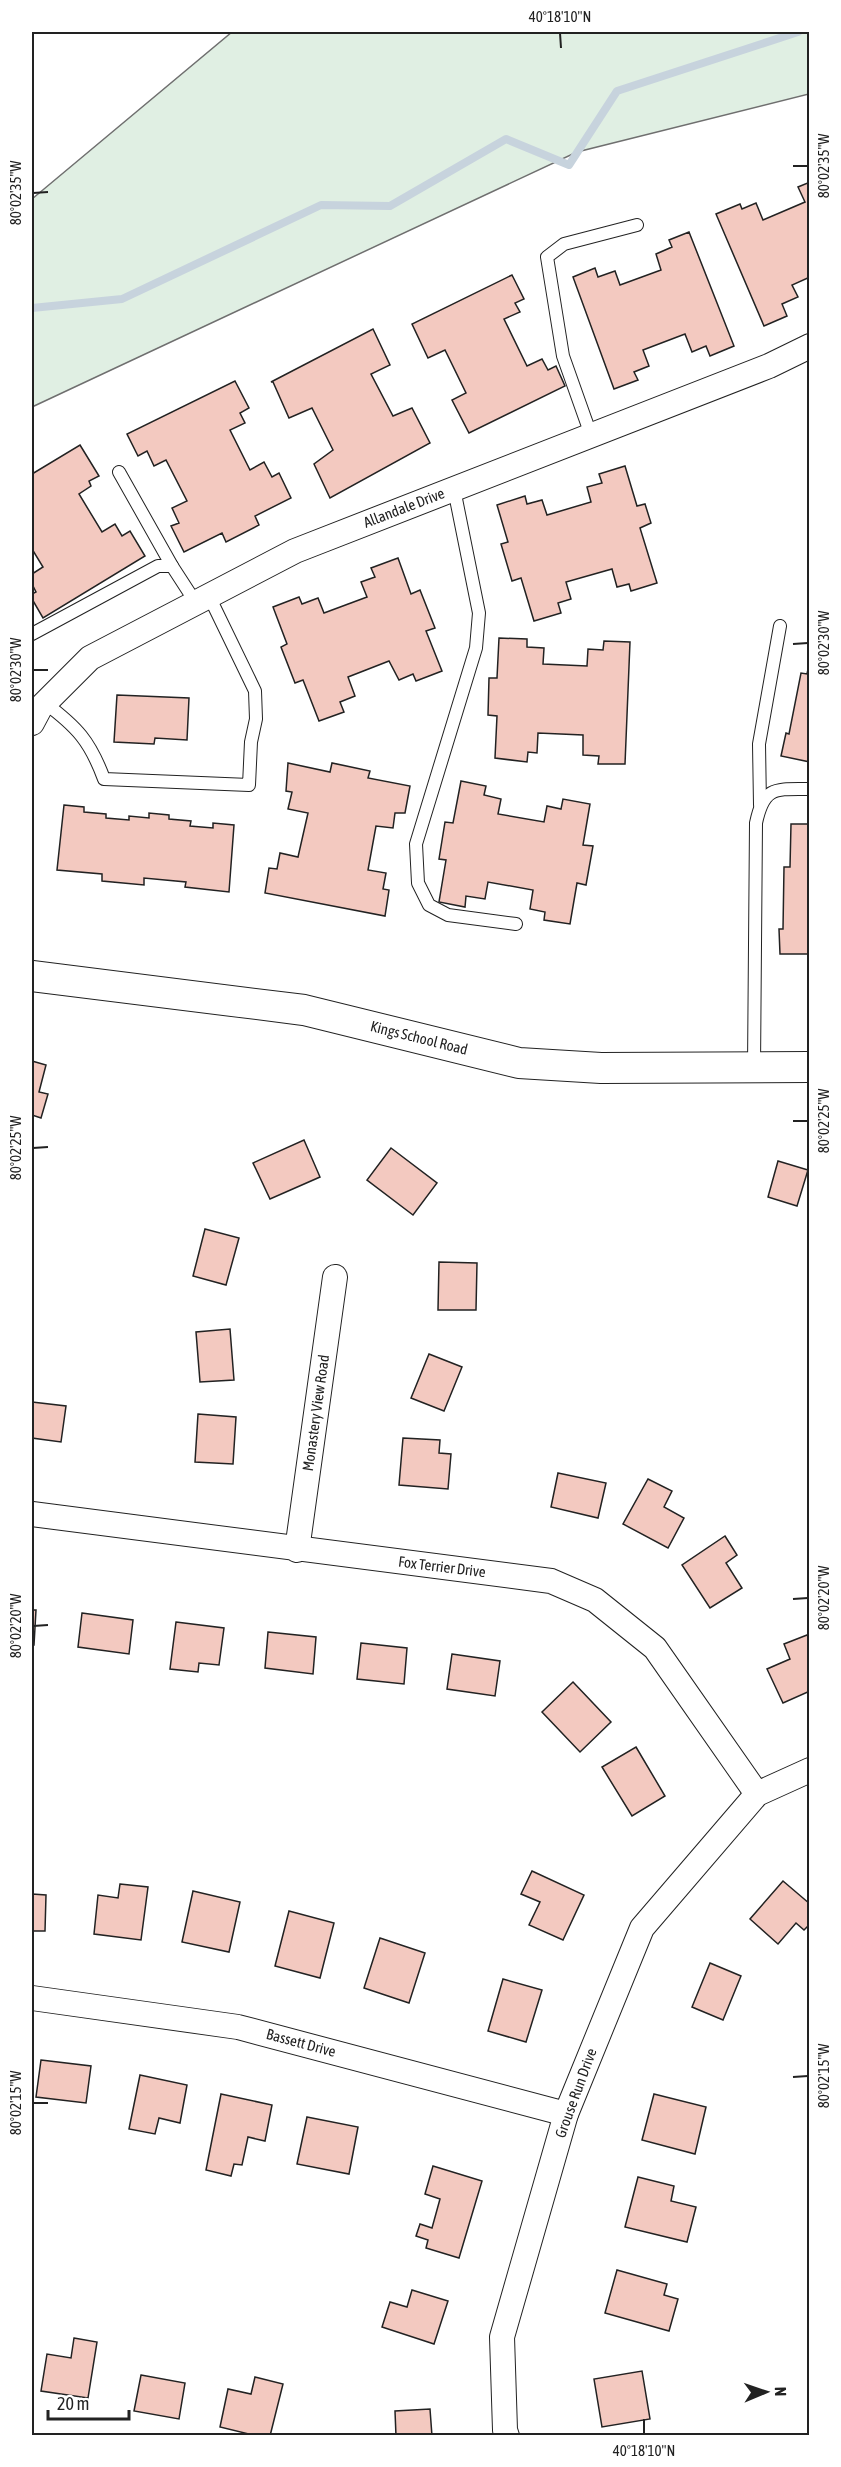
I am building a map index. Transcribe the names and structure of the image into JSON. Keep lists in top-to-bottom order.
{
  "streets": {
    "street": [
      "Allandale Drive",
      "Kings School Road",
      "Monastery View Road",
      "Fox Terrier Drive",
      "Bassett Drive",
      "Grouse Run Drive"
    ]
  },
  "crossings": [
    ["Monastery View Road", "Fox Terrier Drive"],
    ["Fox Terrier Drive", "Grouse Run Drive"],
    ["Bassett Drive", "Grouse Run Drive"]
  ],
  "scale_bar": "20 m",
  "north": "right",
  "coordinates": [
    "40°18'10\"N",
    "80°02'35\"W",
    "80°02'30\"W",
    "80°02'25\"W",
    "80°02'20\"W",
    "80°02'15\"W"
  ]
}
